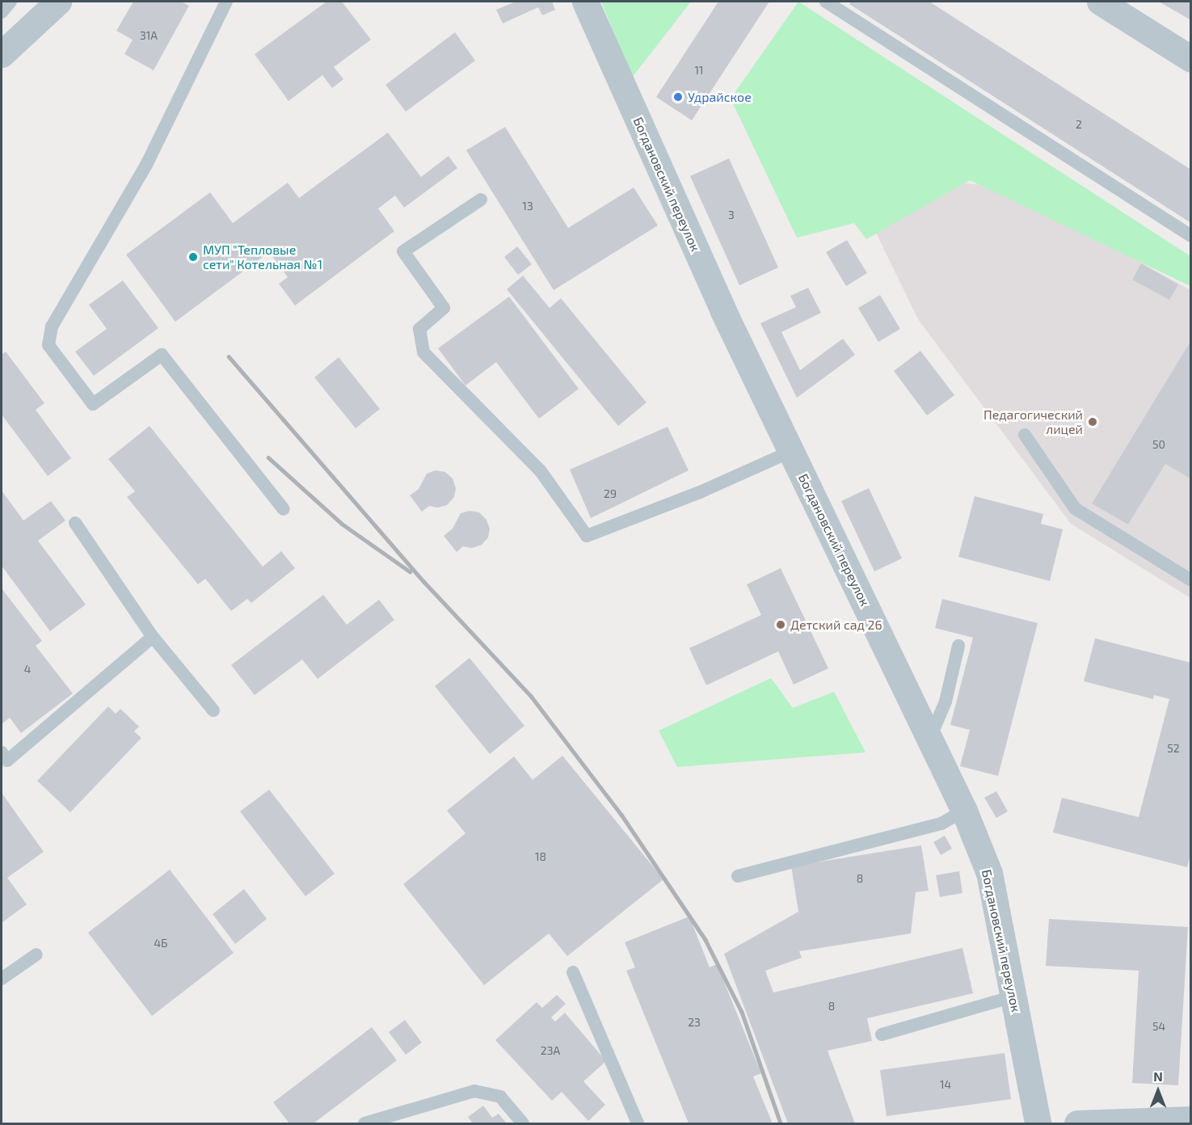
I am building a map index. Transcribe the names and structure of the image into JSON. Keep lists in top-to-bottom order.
{
  "streets": {
    "street": ["Богдановский переулок"]
  },
  "places": [
    "Удрайское",
    "МУП \"Тепловые сети\" Котельная №1",
    "Педагогический лицей",
    "Детский сад 26"
  ],
  "house_numbers": [
    "31А",
    "11",
    "2",
    "13",
    "3",
    "50",
    "29",
    "4",
    "52",
    "18",
    "8",
    "4Б",
    "8",
    "23",
    "54",
    "23А",
    "14"
  ],
  "north": "top"
}
